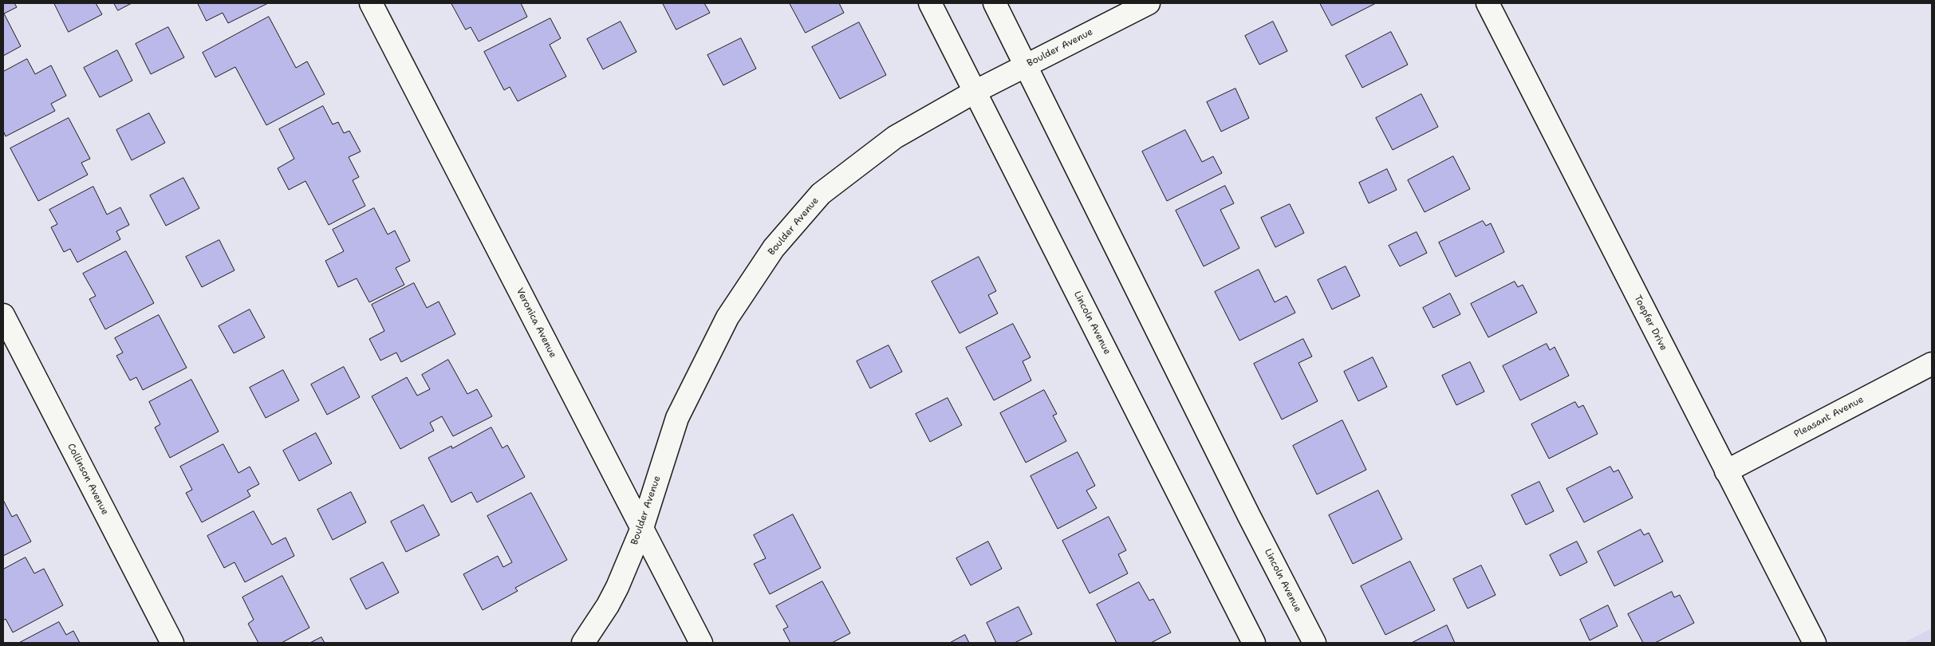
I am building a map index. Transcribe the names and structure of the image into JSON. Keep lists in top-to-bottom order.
{
  "streets": {
    "street": [
      "Boulder Avenue",
      "Veronica Avenue",
      "Lincoln Avenue",
      "Toepfer Drive",
      "Pleasant Avenue",
      "Collinson Avenue"
    ]
  },
  "crossings": [
    ["Boulder Avenue", "Veronica Avenue"],
    ["Boulder Avenue", "Lincoln Avenue"],
    ["Toepfer Drive", "Pleasant Avenue"]
  ]
}
